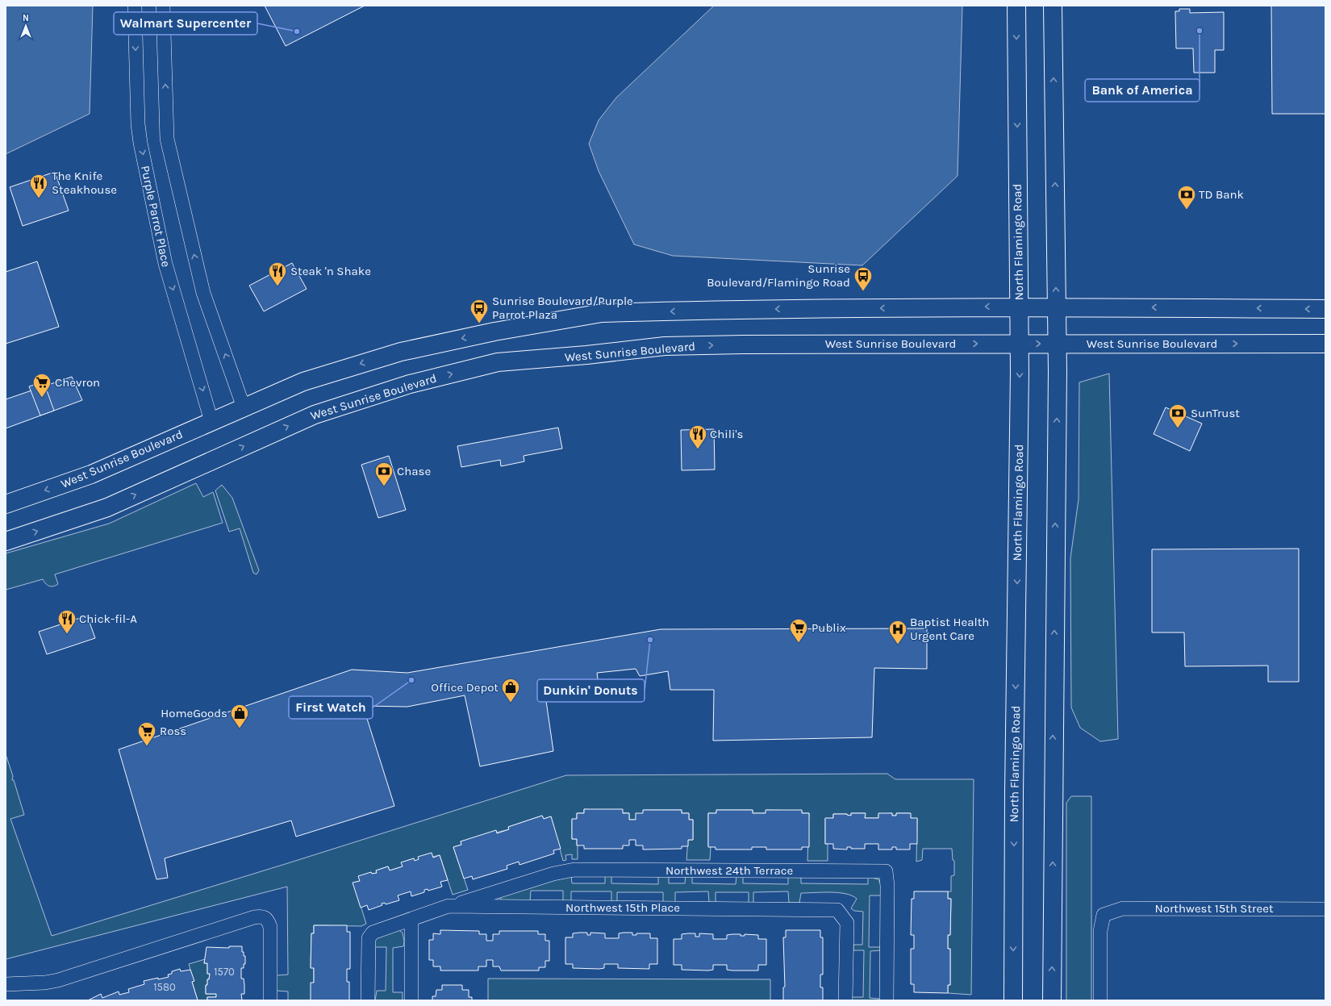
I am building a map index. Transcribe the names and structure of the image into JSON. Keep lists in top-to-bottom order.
{
  "streets": {
    "highway": ["North Flamingo Road", "West Sunrise Boulevard"],
    "street": [
      "Purple Parrot Place",
      "Northwest 24th Terrace",
      "Northwest 15th Place",
      "Northwest 15th Street"
    ]
  },
  "crossings": [
    ["Purple Parrot Place", "West Sunrise Boulevard"],
    ["North Flamingo Road", "West Sunrise Boulevard"],
    ["Northwest 24th Terrace", "Northwest 15th Place"]
  ],
  "places": {
    "other": [
      "Bank of America",
      "Walmart Supercenter",
      "Dunkin' Donuts",
      "First Watch"
    ],
    "restaurant": [
      "The Knife Steakhouse",
      "Steak 'n Shake",
      "Chili's",
      "Chick-fil-A"
    ],
    "bank": ["TD Bank", "SunTrust", "Chase"],
    "bus stop": ["Sunrise Boulevard/Flamingo Road", "Sunrise Boulevard/Purple Parrot Plaza"],
    "supermarket": ["Chevron", "Publix", "Ross"],
    "hospital": ["Baptist Health Urgent Care"],
    "shop": ["Office Depot", "HomeGoods"]
  },
  "house_numbers": ["1570", "1580"],
  "north": "top"
}
